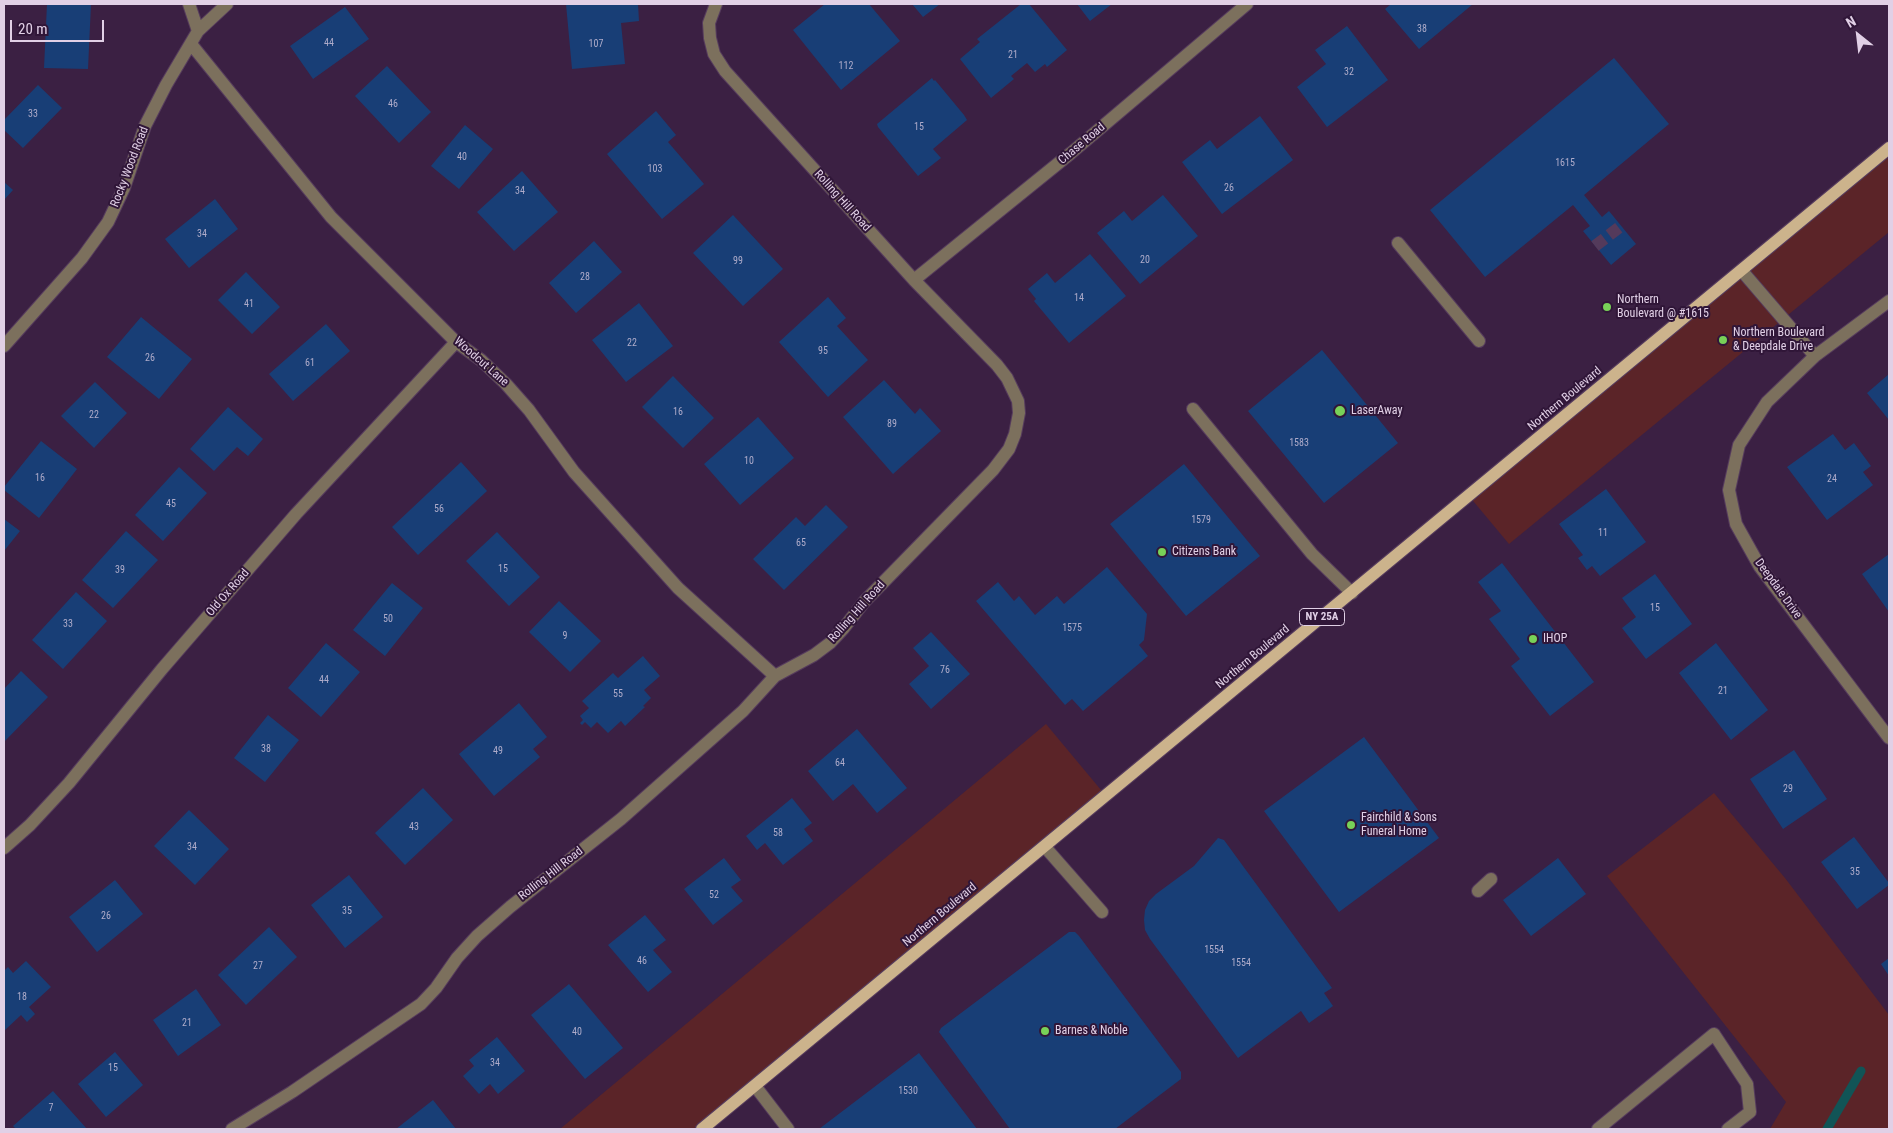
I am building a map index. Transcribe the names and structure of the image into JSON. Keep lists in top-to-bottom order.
{
  "streets": {
    "main road": ["Northern Boulevard", "NY 25A"],
    "street": [
      "Chase Road",
      "Rocky Wood Road",
      "Rolling Hill Road",
      "Woodcut Lane",
      "Deepdale Drive",
      "Old Ox Road"
    ]
  },
  "crossings": [
    ["Chase Road", "Rolling Hill Road"],
    ["Rocky Wood Road", "Woodcut Lane"],
    ["Rolling Hill Road", "Woodcut Lane"],
    ["Woodcut Lane", "Old Ox Road"]
  ],
  "places": [
    "Northern Boulevard @ #1615",
    "Northern Boulevard & Deepdale Drive",
    "LaserAway",
    "Citizens Bank",
    "IHOP",
    "Fairchild & Sons Funeral Home",
    "Barnes & Noble"
  ],
  "house_numbers": [
    "38",
    "44",
    "107",
    "21",
    "112",
    "32",
    "46",
    "33",
    "15",
    "40",
    "1615",
    "103",
    "26",
    "34",
    "34",
    "20",
    "99",
    "28",
    "14",
    "41",
    "22",
    "95",
    "26",
    "61",
    "16",
    "22",
    "89",
    "1583",
    "10",
    "16",
    "24",
    "45",
    "56",
    "1579",
    "11",
    "65",
    "15",
    "39",
    "15",
    "50",
    "33",
    "1575",
    "9",
    "76",
    "44",
    "21",
    "55",
    "38",
    "49",
    "64",
    "29",
    "43",
    "58",
    "34",
    "35",
    "52",
    "35",
    "26",
    "1554",
    "46",
    "1554",
    "27",
    "18",
    "21",
    "40",
    "34",
    "15",
    "1530",
    "7"
  ],
  "scale_bar": "20 m",
  "north": "top left"
}
